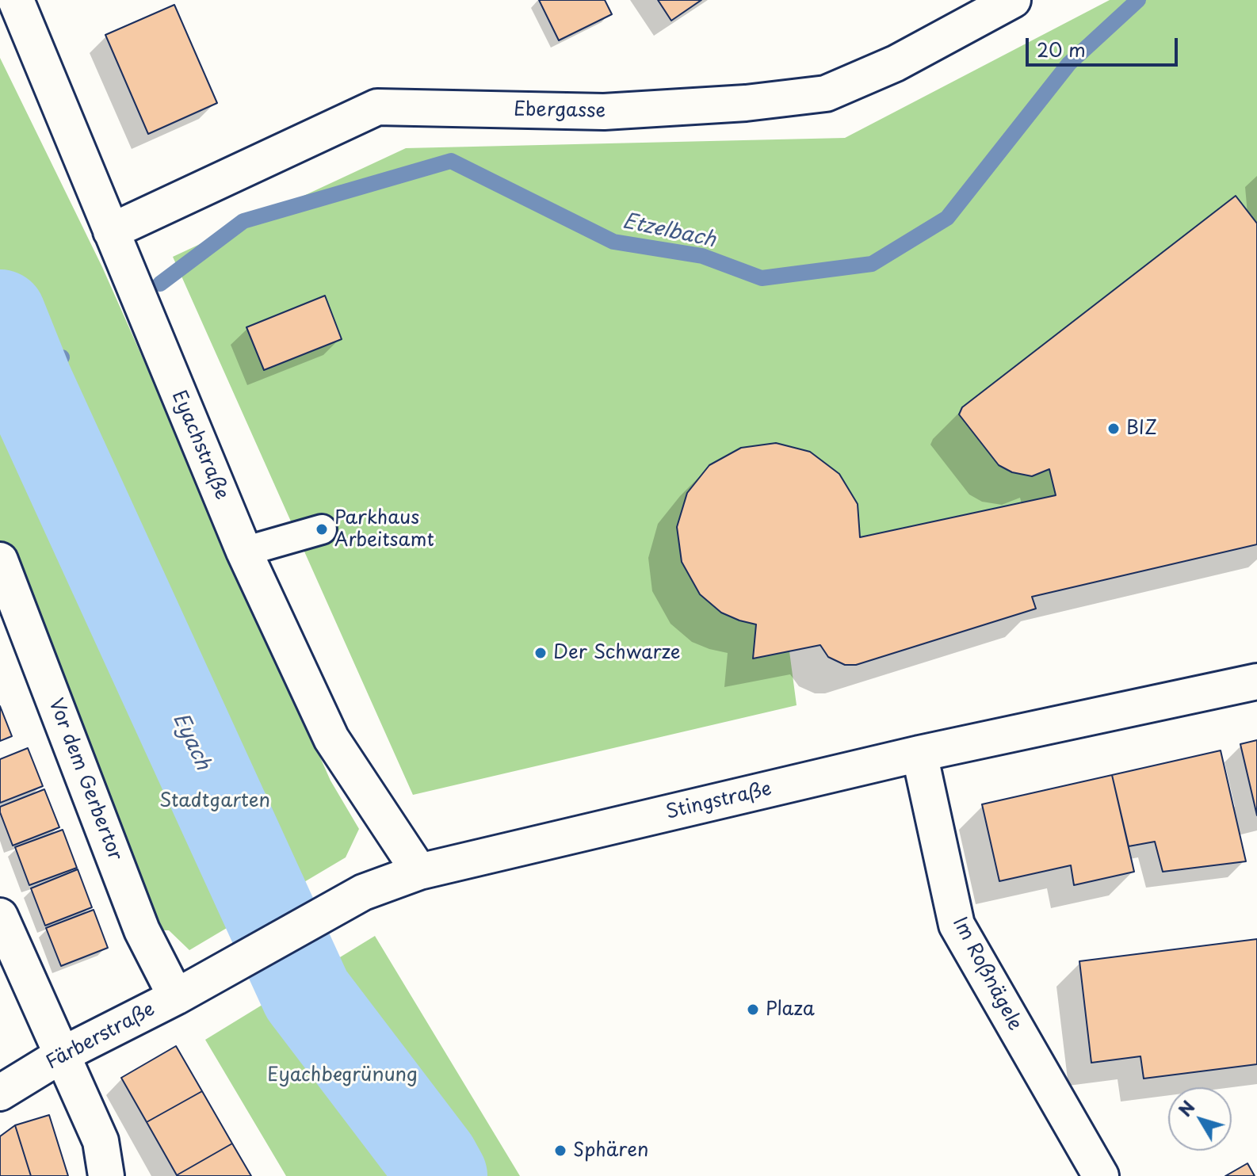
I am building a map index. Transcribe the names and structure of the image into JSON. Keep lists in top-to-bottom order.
{
  "streets": {
    "street": [
      "Ebergasse",
      "Eyachstraße",
      "Vor dem Gerbertor",
      "Stingstraße",
      "Im Roßnägele",
      "Färberstraße"
    ]
  },
  "crossings": [
    ["Ebergasse", "Eyachstraße"],
    ["Eyachstraße", "Stingstraße"],
    ["Vor dem Gerbertor", "Stingstraße"],
    ["Vor dem Gerbertor", "Färberstraße"],
    ["Stingstraße", "Im Roßnägele"],
    ["Stingstraße", "Färberstraße"]
  ],
  "water": ["Etzelbach", "Eyach"],
  "parks": ["Stadtgarten", "Eyachbegrünung"],
  "places": [
    "BIZ",
    "Parkhaus Arbeitsamt",
    "Der Schwarze",
    "Plaza",
    "Sphären"
  ],
  "scale_bar": "20 m",
  "north": "top left"
}
